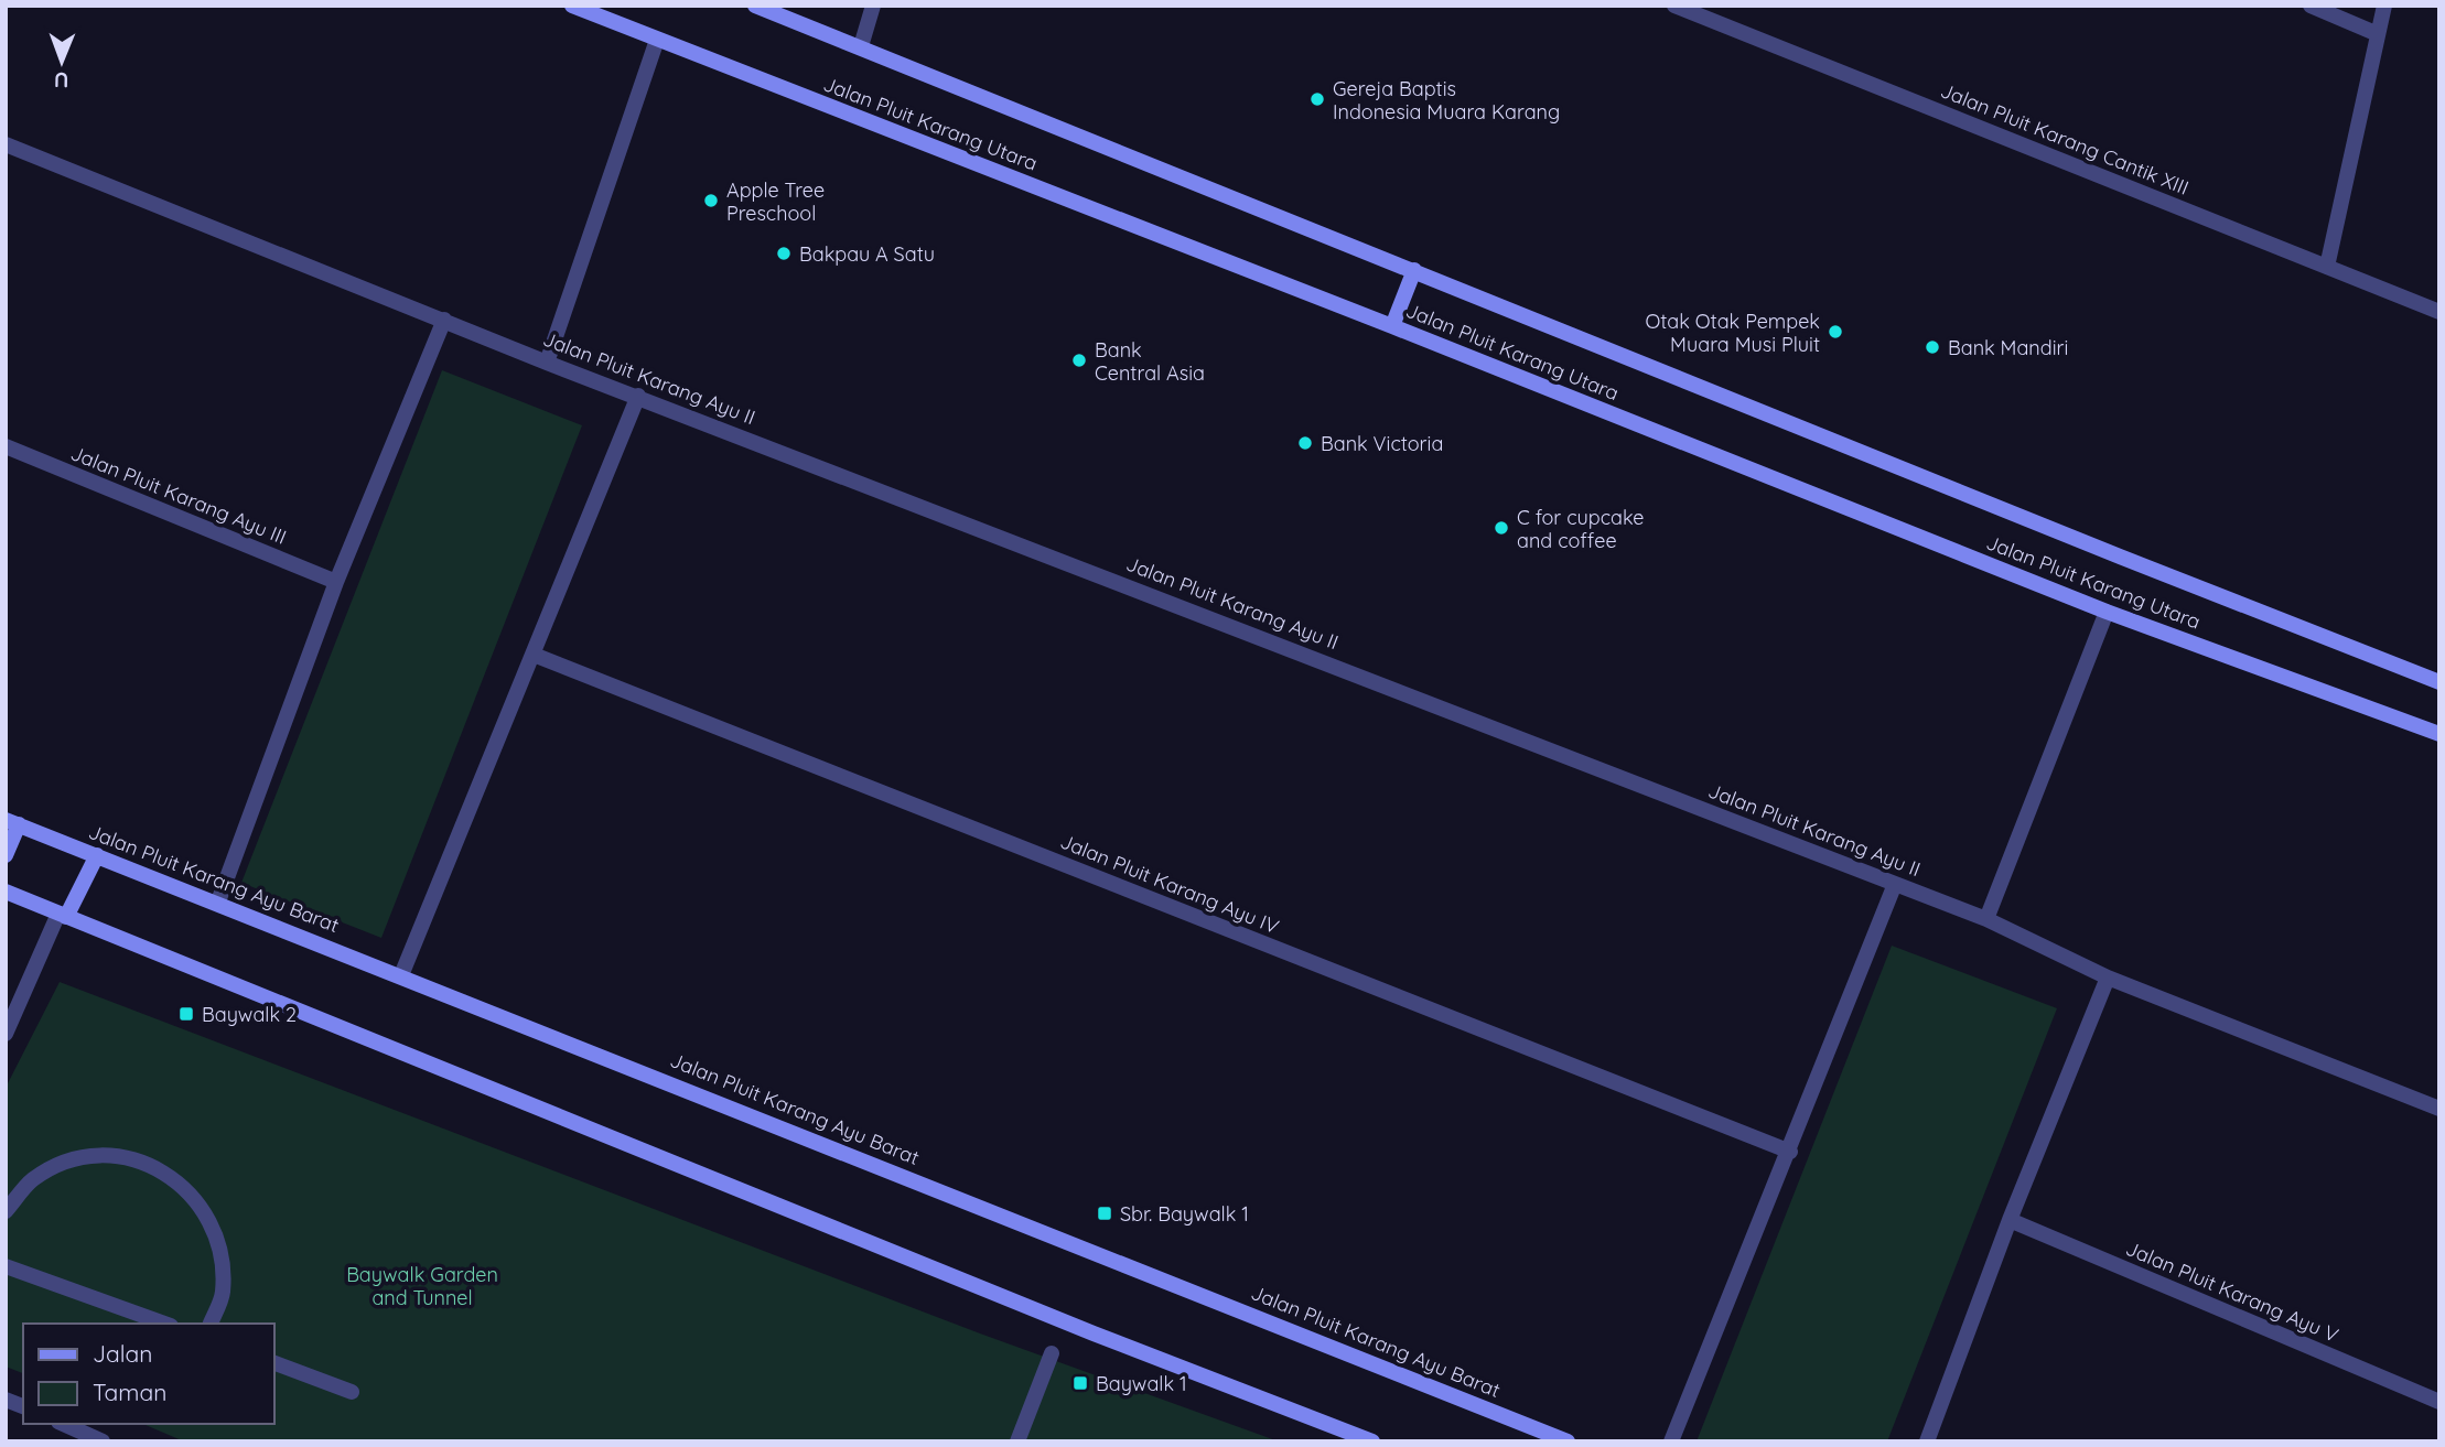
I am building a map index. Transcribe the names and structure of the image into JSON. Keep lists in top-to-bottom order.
{
  "streets": {
    "street": [
      "Jalan Pluit Karang Utara",
      "Jalan Pluit Karang Cantik XIII",
      "Jalan Pluit Karang Ayu II",
      "Jalan Pluit Karang Ayu III",
      "Jalan Pluit Karang Ayu Barat",
      "Jalan Pluit Karang Ayu IV",
      "Jalan Pluit Karang Ayu V"
    ]
  },
  "parks": ["Baywalk Garden and Tunnel"],
  "places": {
    "other": [
      "Gereja Baptis Indonesia Muara Karang",
      "Apple Tree Preschool",
      "Bakpau A Satu",
      "Otak Otak Pempek Muara Musi Pluit",
      "Bank Mandiri",
      "Bank Central Asia",
      "Bank Victoria",
      "C for cupcake and coffee"
    ],
    "transit": ["Baywalk 2", "Sbr. Baywalk 1", "Baywalk 1"]
  },
  "legend": ["Jalan", "Taman"],
  "north": "bottom"
}
